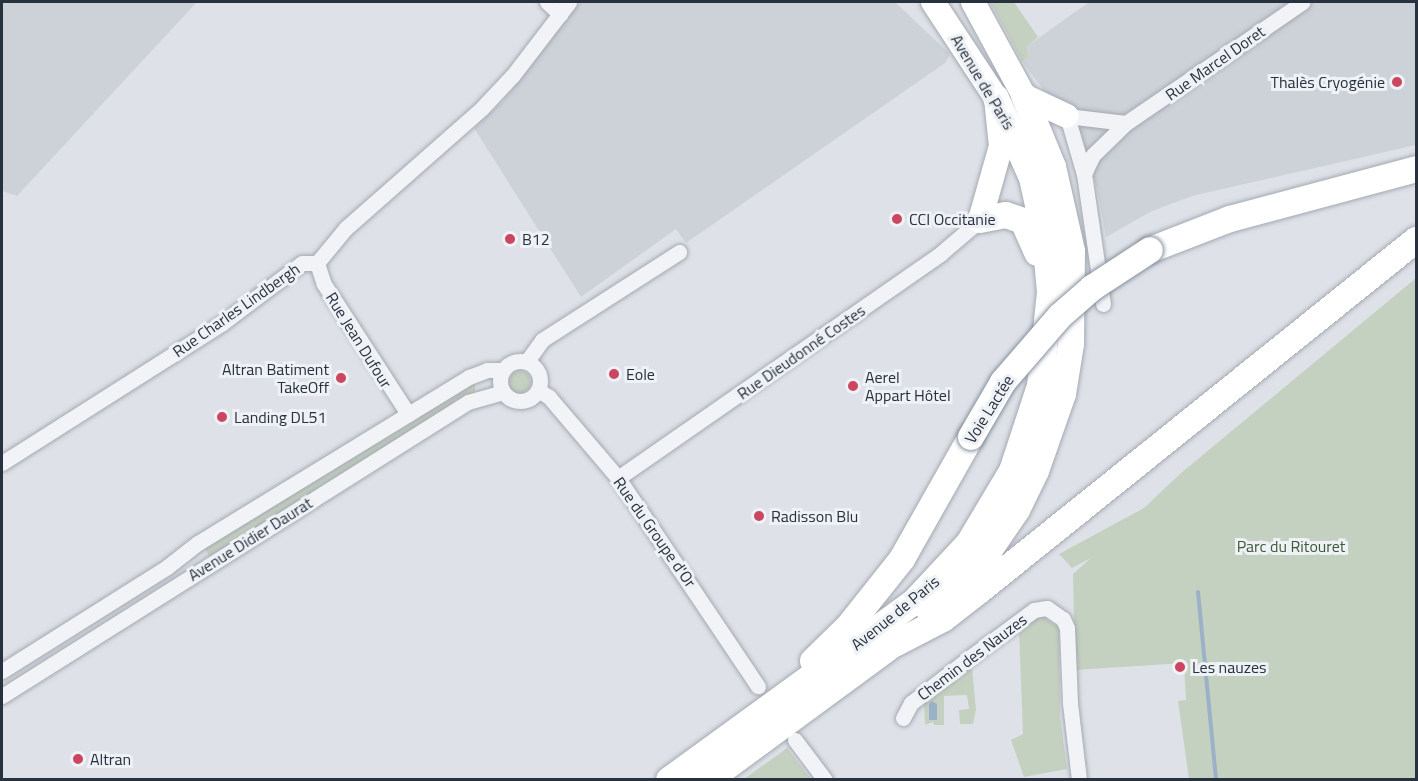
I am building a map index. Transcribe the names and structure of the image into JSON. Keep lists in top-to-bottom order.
{
  "streets": {
    "highway": ["Avenue de Paris", "Voie Lactée"],
    "street": [
      "Rue Marcel Doret",
      "Rue Charles Lindbergh",
      "Rue Jean Dufour",
      "Rue Dieudonné Costes",
      "Rue du Groupe d'Or",
      "Avenue Didier Daurat",
      "Chemin des Nauzes"
    ]
  },
  "crossings": [
    ["Rue Charles Lindbergh", "Rue Jean Dufour"],
    ["Rue Jean Dufour", "Avenue Didier Daurat"],
    ["Rue Dieudonné Costes", "Rue du Groupe d'Or"],
    ["Rue du Groupe d'Or", "Avenue Didier Daurat"]
  ],
  "parks": ["Parc du Ritouret"],
  "places": [
    "Thalès Cryogénie",
    "CCI Occitanie",
    "B12",
    "Eole",
    "Altran Batiment TakeOff",
    "Aerel Appart Hôtel",
    "Landing DL51",
    "Radisson Blu",
    "Les nauzes",
    "Altran"
  ]
}
